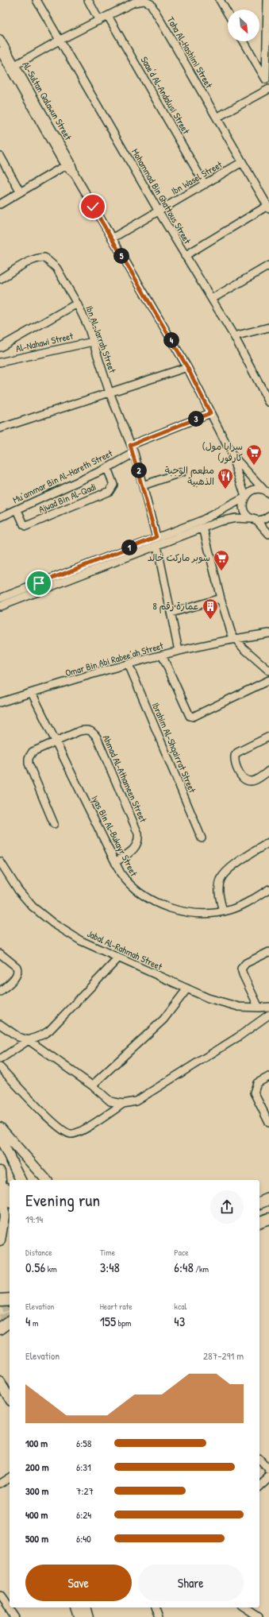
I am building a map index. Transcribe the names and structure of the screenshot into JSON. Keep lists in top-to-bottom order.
{
  "streets": {
    "street": [
      "Taha Al-Hashimi Street",
      "Saae'd Al-Andalusi Street",
      "Al-Sultan Qalawun Street",
      "Ibn Wasel Street",
      "Mohammad Bin Ghattous Street",
      "Ibn Al-Jarrah Street",
      "Al-Nahawi Street",
      "Mu’ammar Bin Al-Hareth Street",
      "Ajwad Bin Al-Qadi",
      "Omar Bin Abi Rabee’ah Street",
      "Ibrahim Al-Shqairrat Street",
      "Ahmad Al-Athameen Street",
      "Iyas Bin Al-Bukayr Street",
      "Jabal Al-Rahmah Street"
    ]
  },
  "crossings": [
    ["Taha Al-Hashimi Street", "Saae'd Al-Andalusi Street"],
    ["Taha Al-Hashimi Street", "Al-Sultan Qalawun Street"],
    ["Taha Al-Hashimi Street", "Ibn Wasel Street"],
    ["Taha Al-Hashimi Street", "Mohammad Bin Ghattous Street"],
    ["Saae'd Al-Andalusi Street", "Ibn Wasel Street"],
    ["Al-Sultan Qalawun Street", "Ibn Wasel Street"],
    ["Ibn Wasel Street", "Mohammad Bin Ghattous Street"],
    ["Ibn Al-Jarrah Street", "Al-Nahawi Street"],
    ["Ibn Al-Jarrah Street", "Mu’ammar Bin Al-Hareth Street"],
    ["Mu’ammar Bin Al-Hareth Street", "Ajwad Bin Al-Qadi"],
    ["Omar Bin Abi Rabee’ah Street", "Ibrahim Al-Shqairrat Street"],
    ["Omar Bin Abi Rabee’ah Street", "Iyas Bin Al-Bukayr Street"],
    ["Ahmad Al-Athameen Street", "Iyas Bin Al-Bukayr Street"]
  ],
  "places": {
    "supermarket": ["(سرايا مول (كارفور", "سوبر ماركت خالد"],
    "restaurant": ["مطعم الوجبة الذهبية"],
    "building": ["عمارة رقم 8"]
  },
  "north": "bottom right",
  "page": {
    "pins": [
      "5",
      "4",
      "3",
      "2",
      "1"
    ],
    "heading": ["Evening run", "19:14"],
    "stats": [
      ["Distance", "0.56 km"],
      ["Time", "3:48"],
      ["Pace", "6:48 /km"],
      ["Elevation", "4 m"],
      ["Heart rate", "155 bpm"],
      ["kcal", "43"]
    ],
    "chart": ["Elevation", "287–291 m"],
    "list": [
      {
        "name": "100 m",
        "note": "6:58"
      },
      {
        "name": "200 m",
        "note": "6:31"
      },
      {
        "name": "300 m",
        "note": "7:27"
      },
      {
        "name": "400 m",
        "note": "6:24"
      },
      {
        "name": "500 m",
        "note": "6:40"
      }
    ],
    "buttons": ["Save", "Share"]
  }
}
